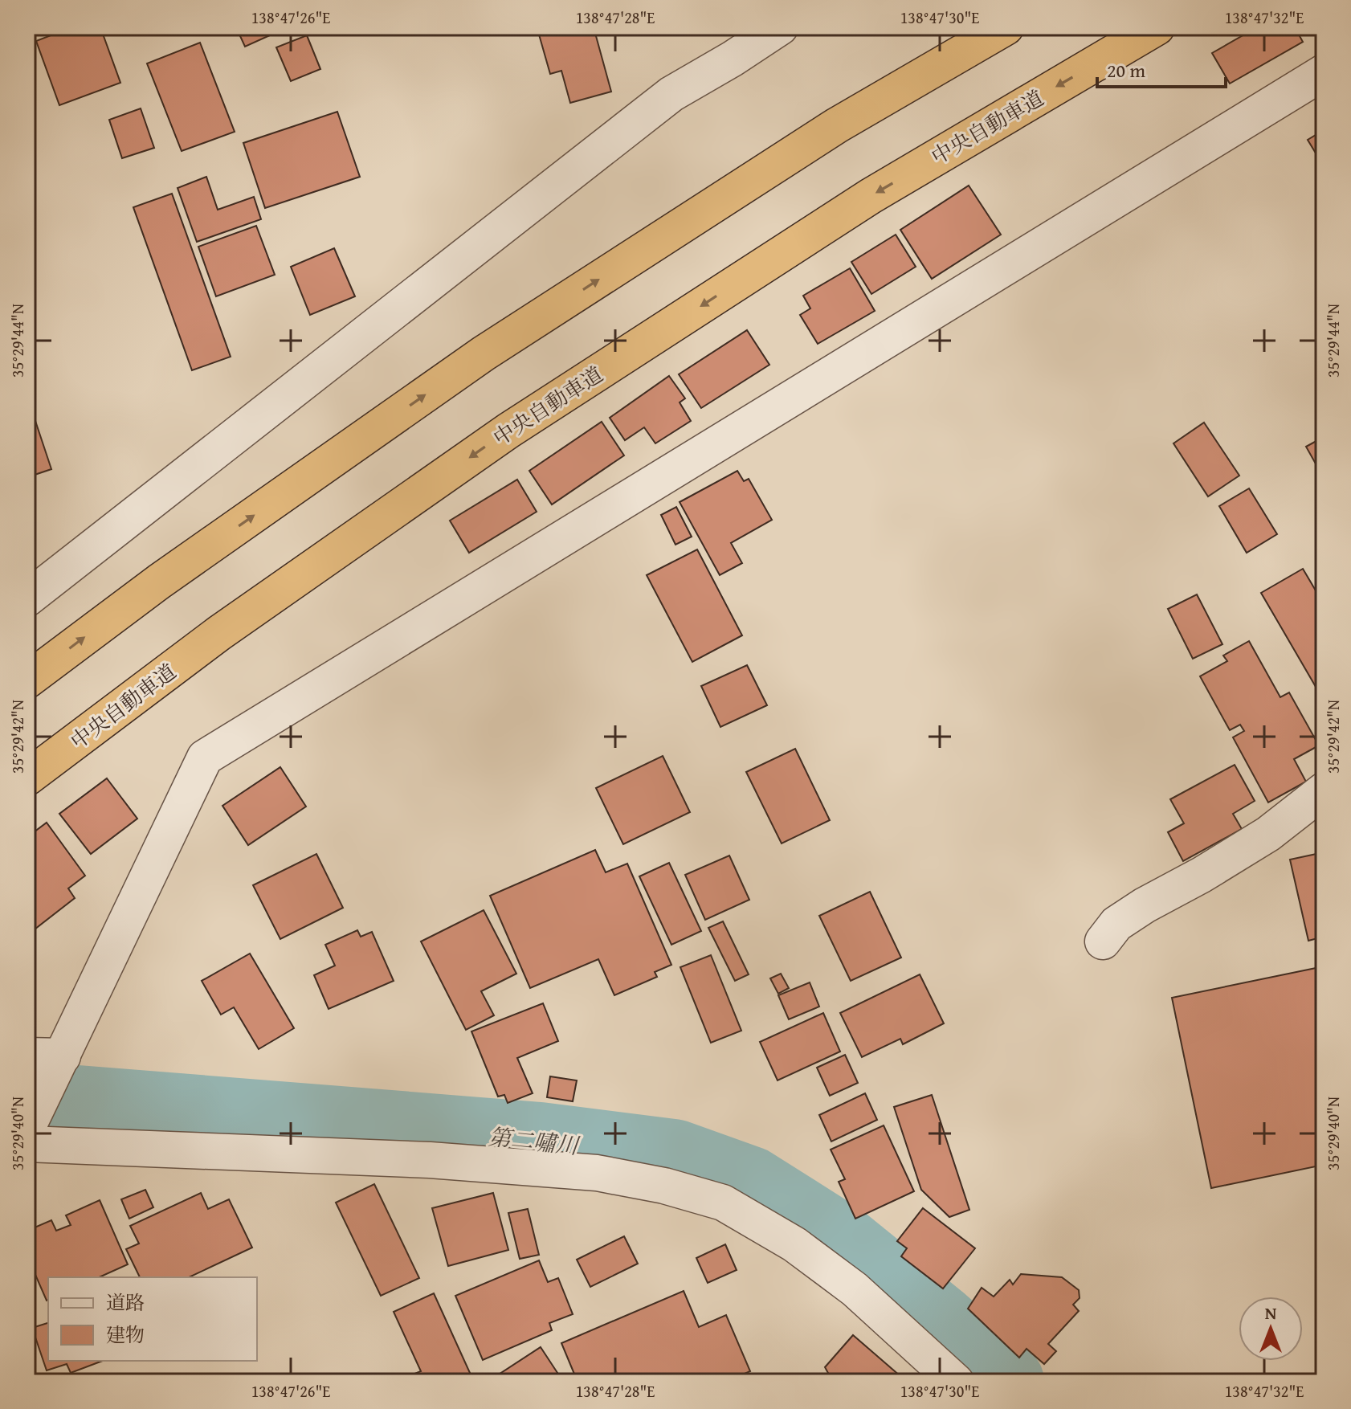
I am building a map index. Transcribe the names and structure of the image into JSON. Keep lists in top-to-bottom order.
{
  "streets": {
    "highway": ["中央自動車道"]
  },
  "water": ["第二嘯川"],
  "legend": ["道路", "建物"],
  "scale_bar": "20 m",
  "north": "top",
  "coordinates": [
    "138°47'26\"E",
    "138°47'28\"E",
    "138°47'30\"E",
    "138°47'32\"E",
    "35°29'44\"N",
    "35°29'42\"N",
    "35°29'40\"N"
  ]
}
